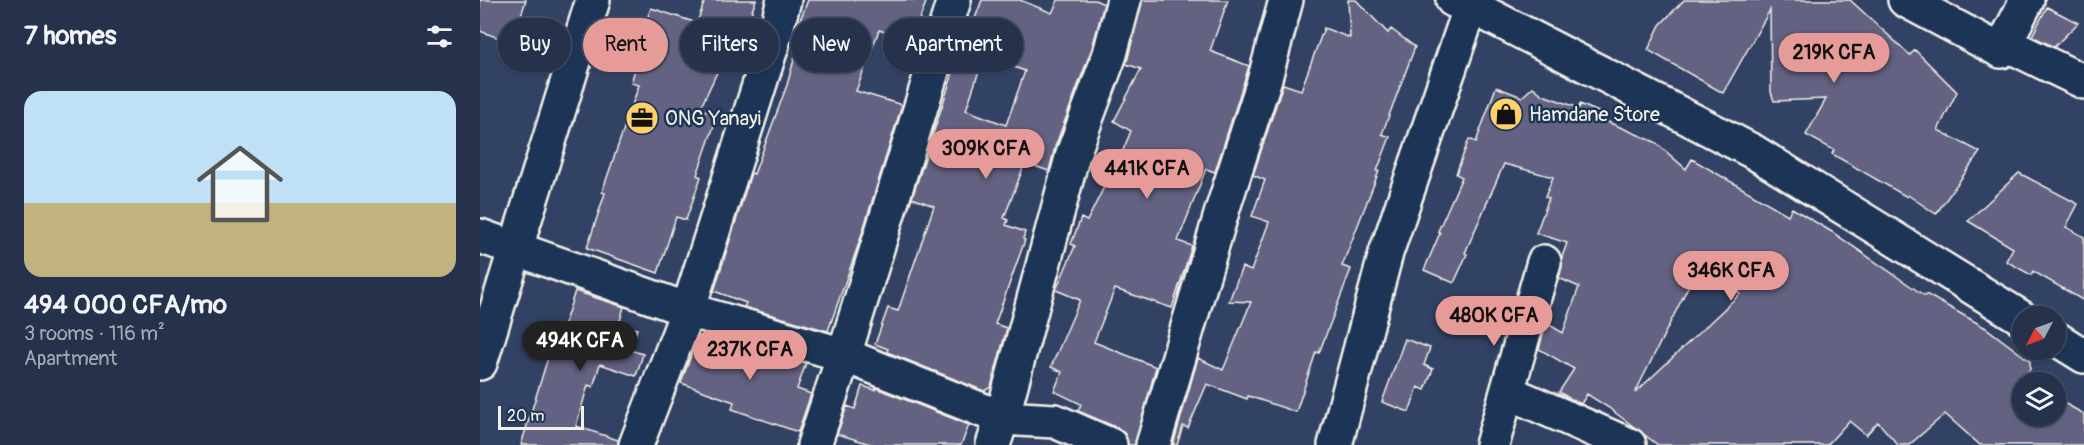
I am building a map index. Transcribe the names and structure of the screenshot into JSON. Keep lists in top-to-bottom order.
{
  "places": {
    "shop": ["Hamdane Store"],
    "office": ["ONG Yanayi"]
  },
  "scale_bar": "20 m",
  "north": "bottom left",
  "page": {
    "heading": "7 homes",
    "chip": [
      "Buy",
      "Rent",
      "Filters",
      "New",
      "Apartment"
    ],
    "price": [
      "219K CFA",
      "309K CFA",
      "441K CFA",
      "346K CFA",
      "480K CFA",
      "494K CFA",
      "237K CFA"
    ],
    "list": [
      {
        "name": "494 000 CFA/mo",
        "note": "3 rooms · 116 m² · Apartment"
      }
    ],
    "scale": "20 m"
  }
}
